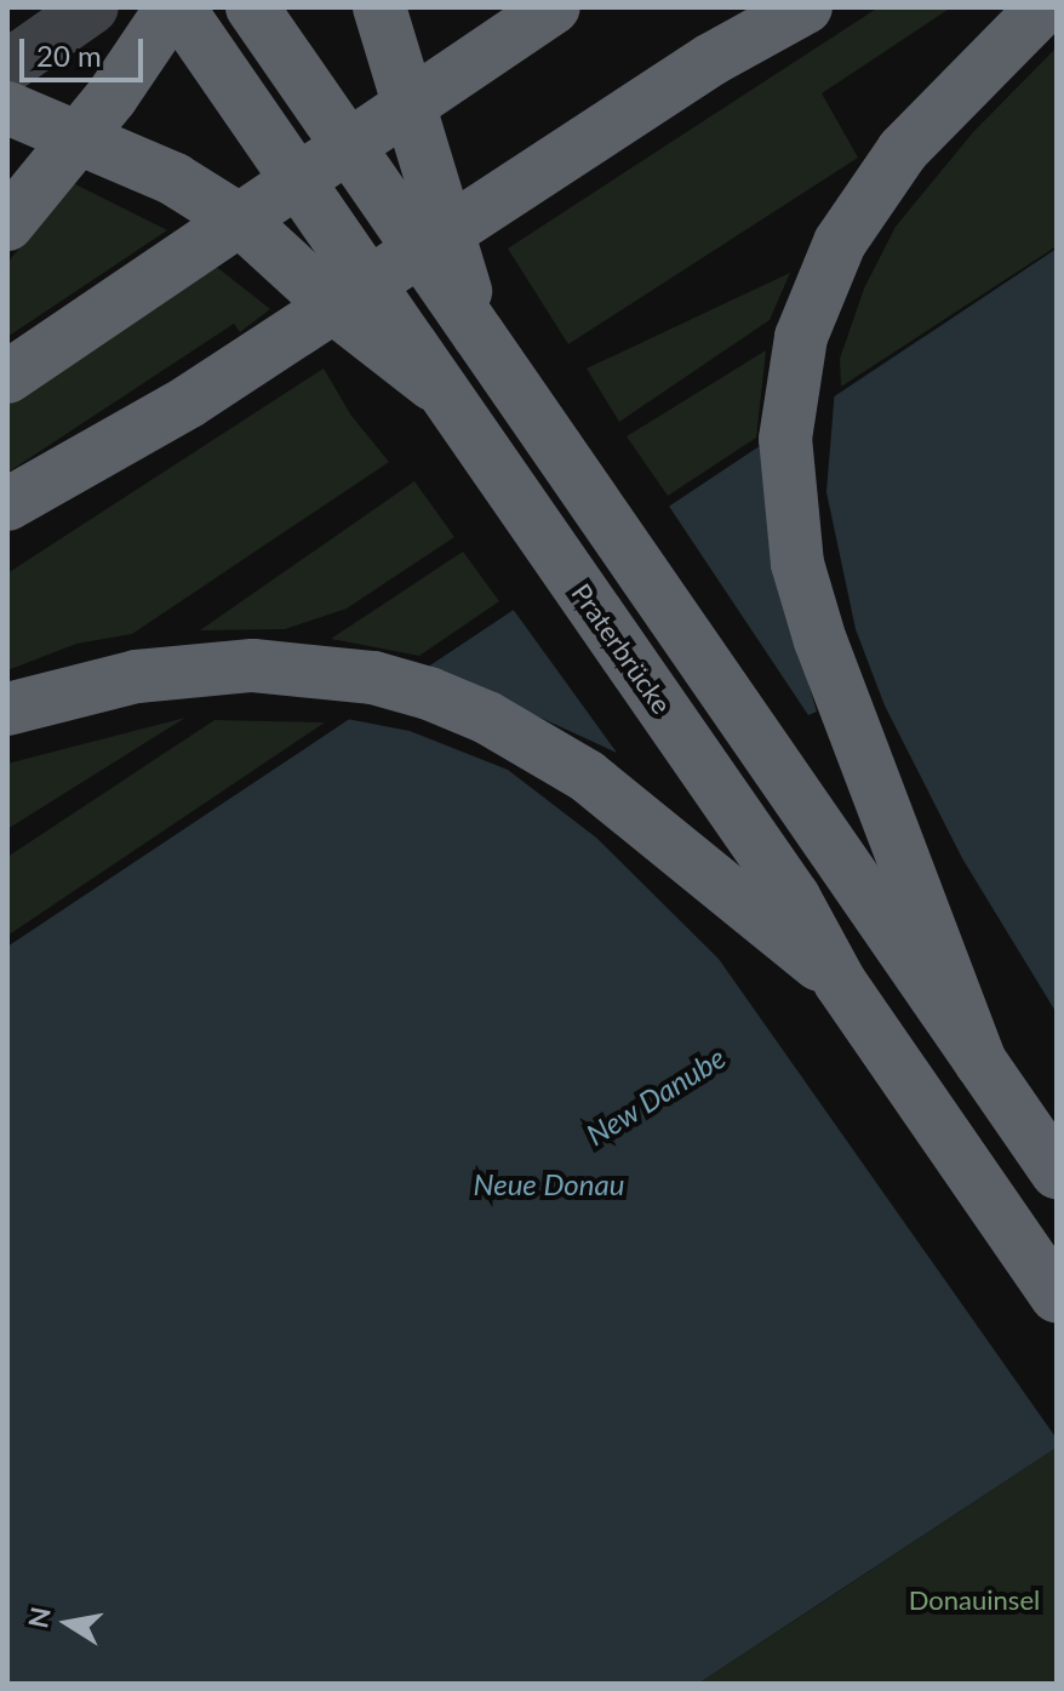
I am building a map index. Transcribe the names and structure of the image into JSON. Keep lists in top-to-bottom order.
{
  "streets": {
    "highway": ["Praterbrücke"]
  },
  "water": ["New Danube", "Neue Donau"],
  "parks": ["Donauinsel"],
  "scale_bar": "20 m",
  "north": "left"
}
